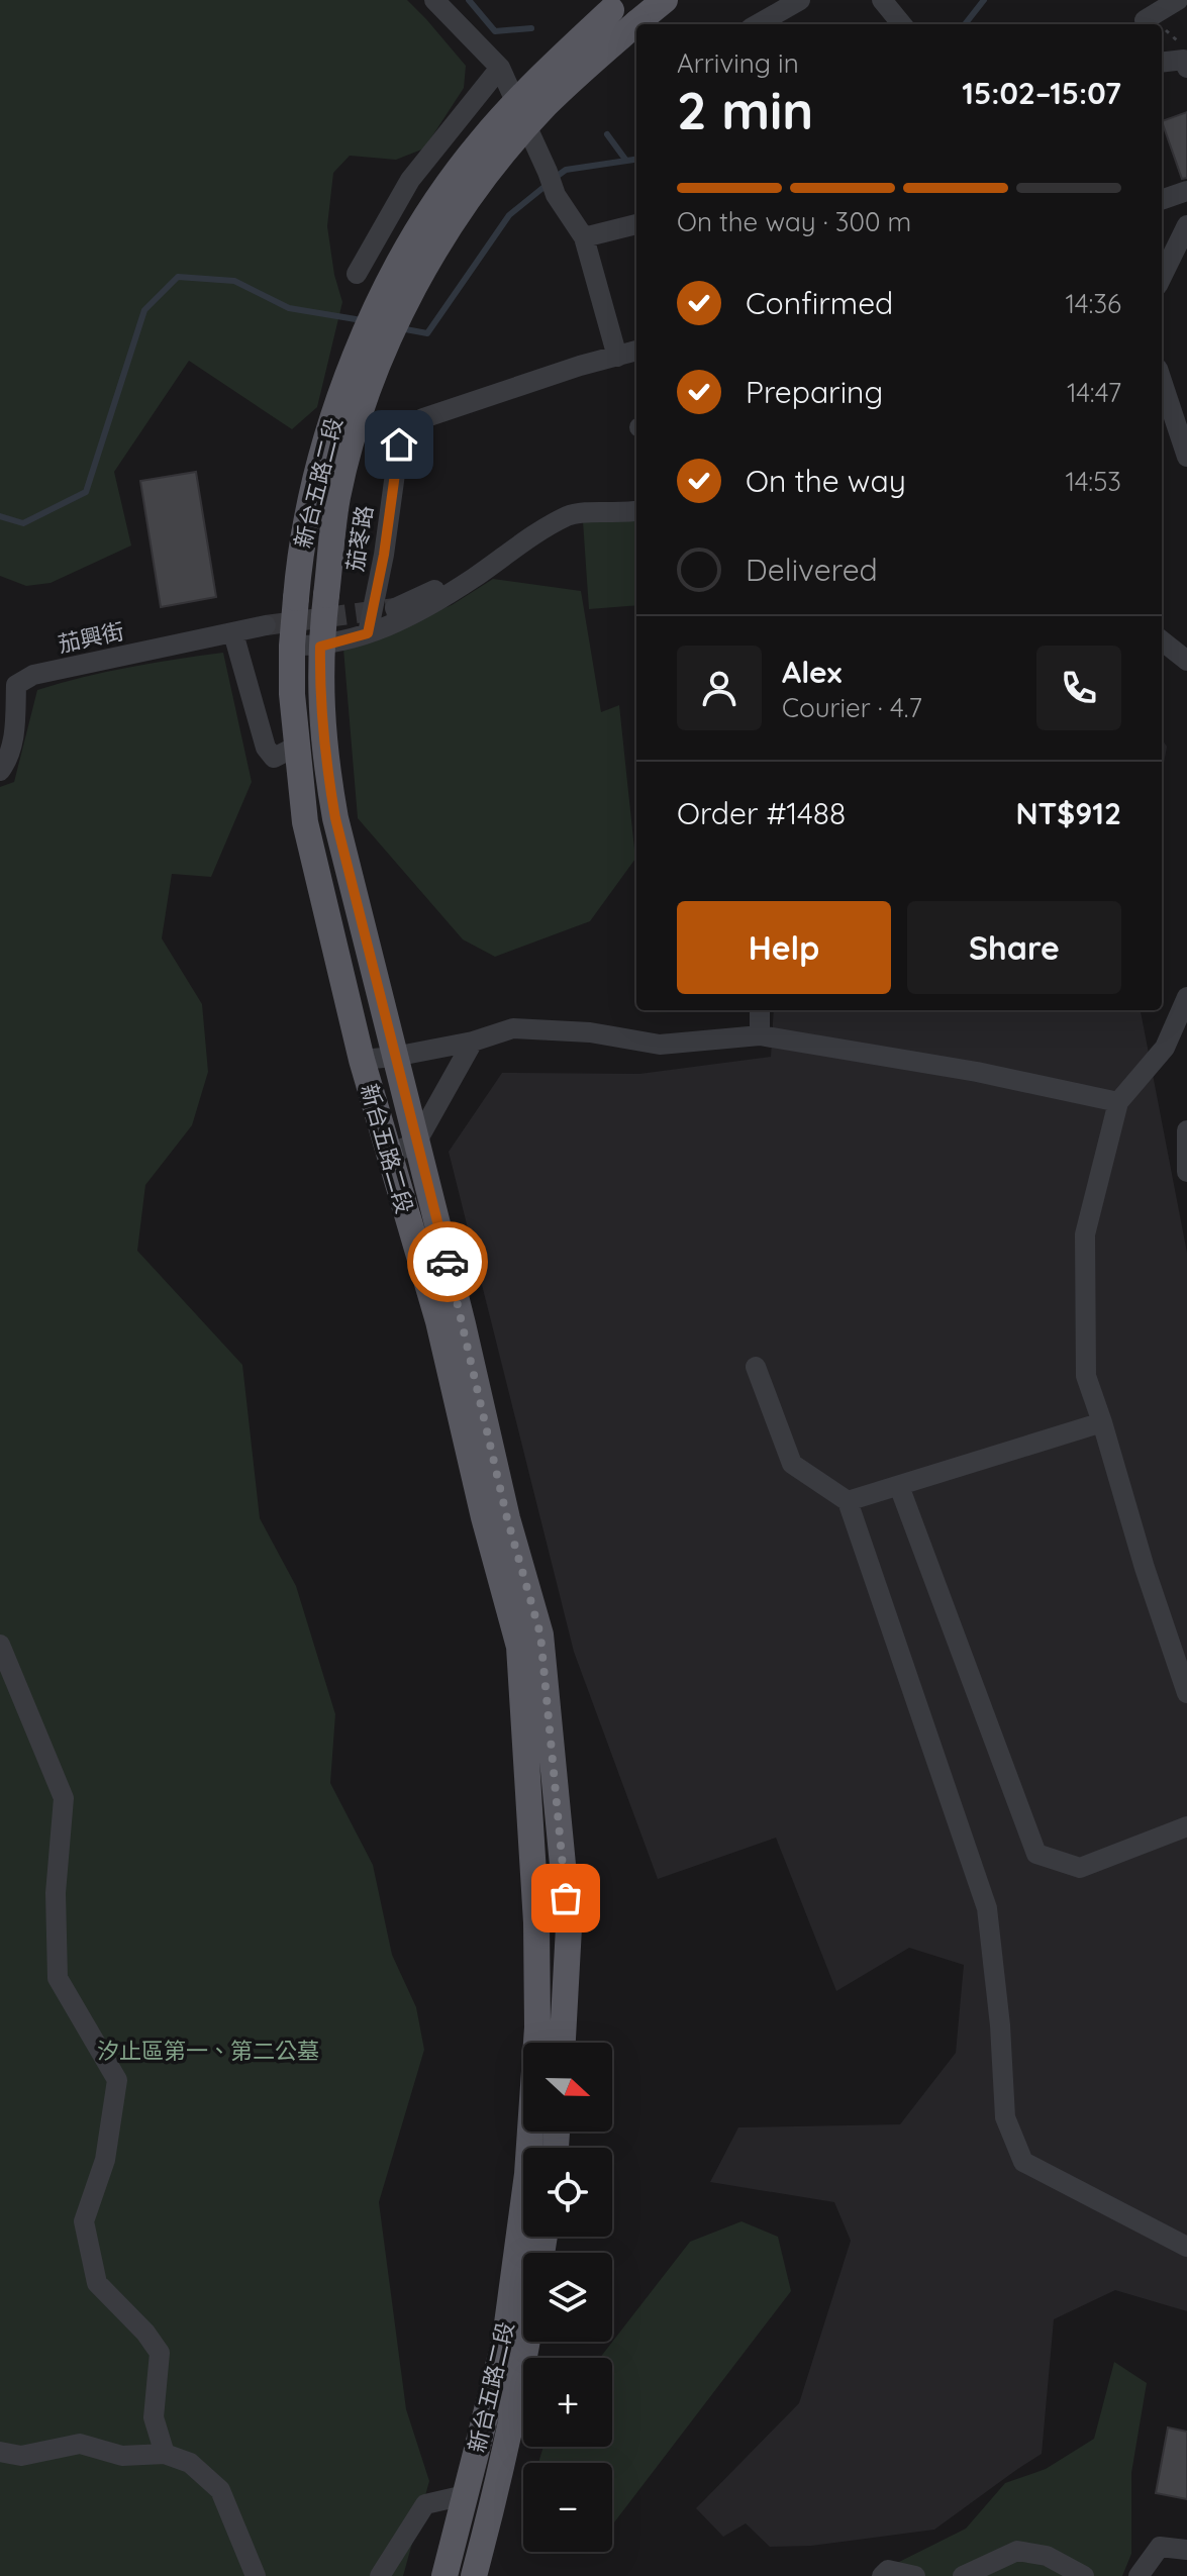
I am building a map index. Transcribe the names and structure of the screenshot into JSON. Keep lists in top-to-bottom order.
{
  "streets": {
    "main road": ["新台五路二段"],
    "street": ["茄苳路", "茄興街"]
  },
  "parks": ["汐止區第一、第二公墓"],
  "north": "right",
  "page": {
    "heading": ["2 min", "Arriving in", "15:02–15:07"],
    "panel": [
      "Alex",
      "Courier · 4.7",
      "Order #1488",
      "NT$912"
    ],
    "bar": "On the way · 300 m",
    "list": [
      ["Confirmed", "14:36"],
      ["Preparing", "14:47"],
      ["On the way", "14:53"],
      "Delivered"
    ],
    "buttons": ["Help", "Share"],
    "map_buttons": ["+", "−"]
  }
}
